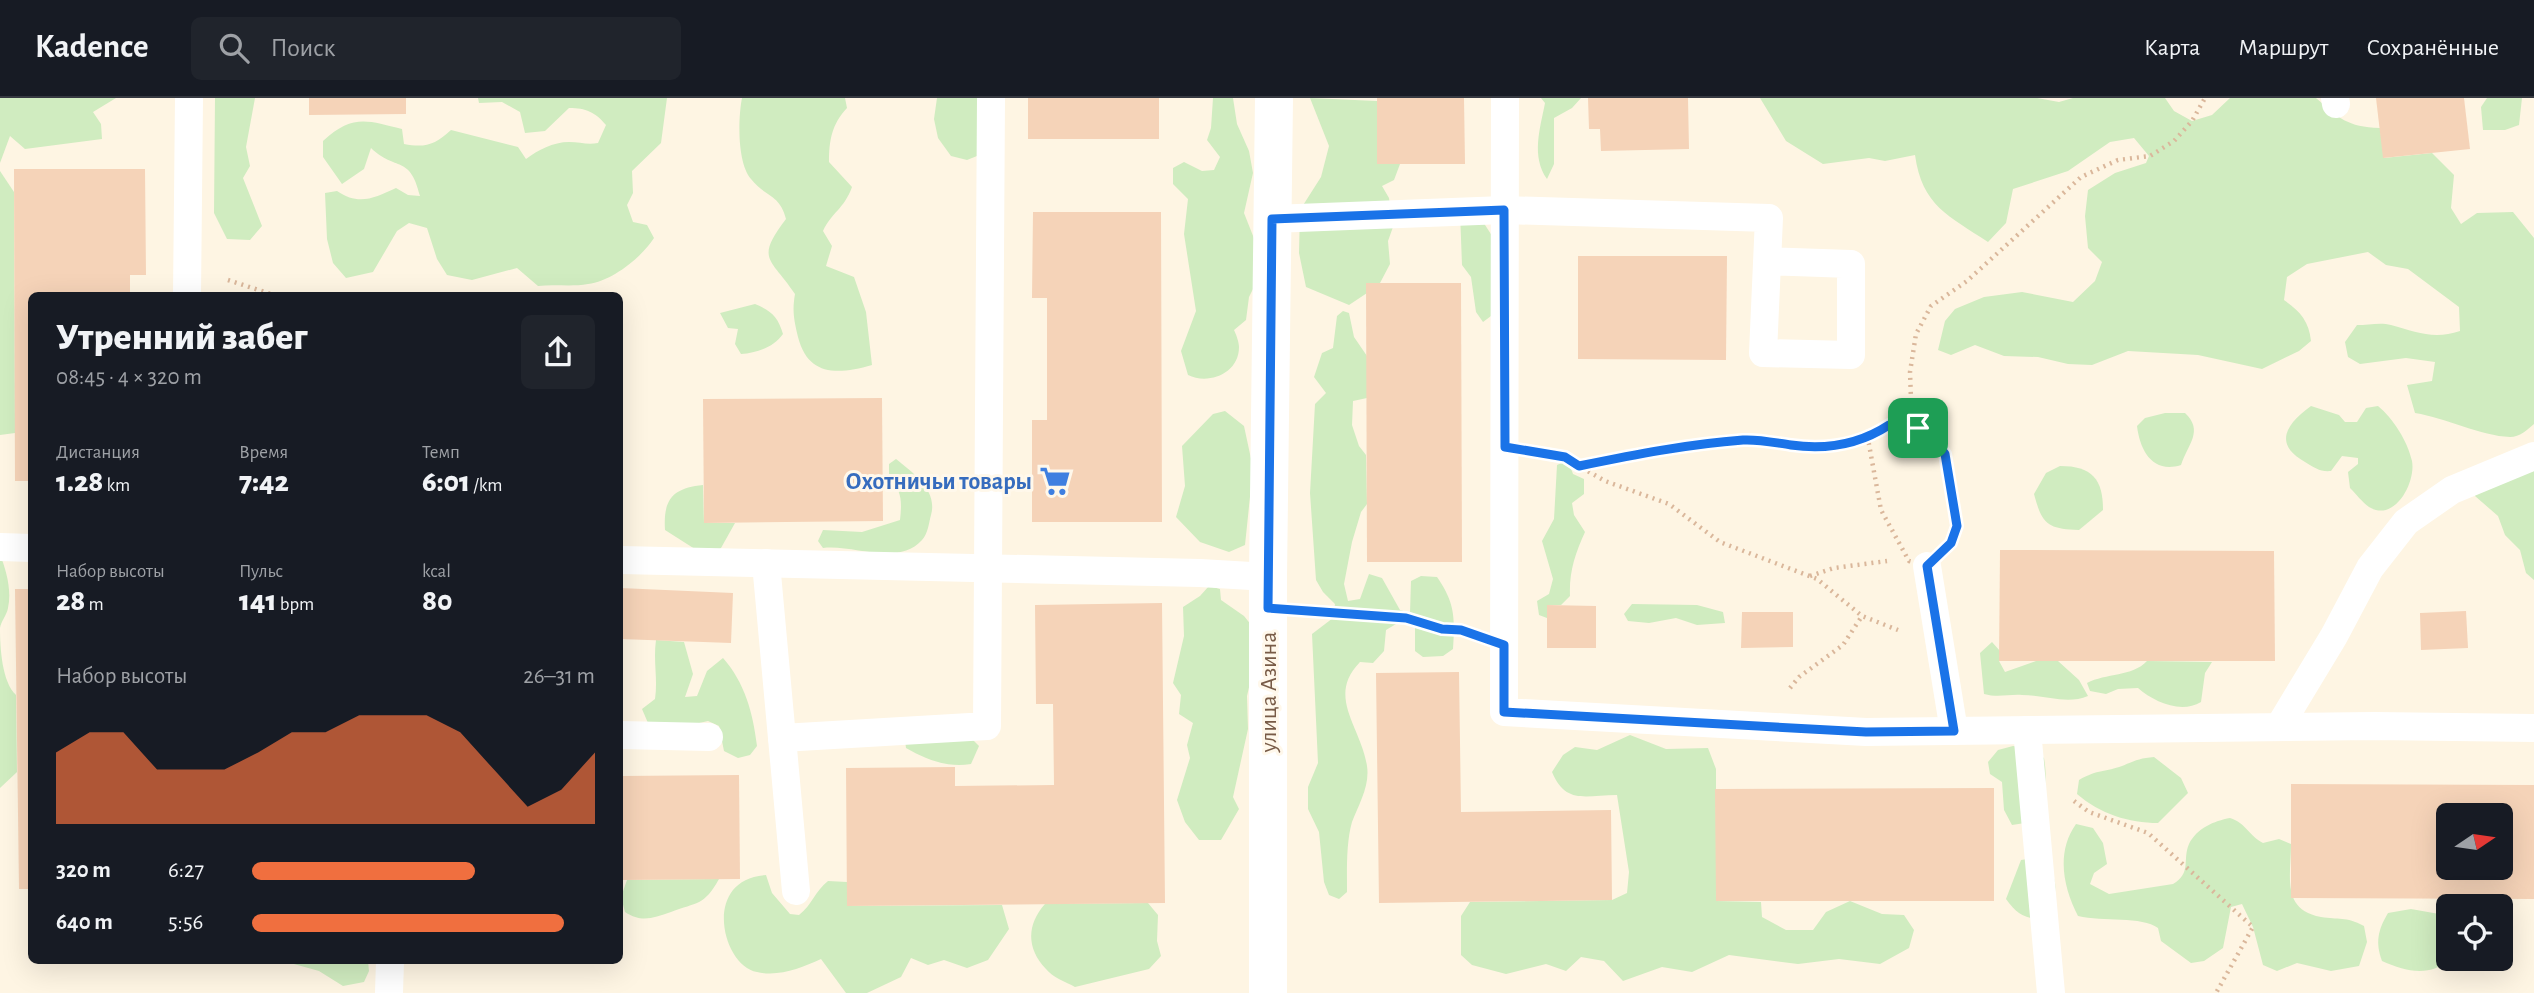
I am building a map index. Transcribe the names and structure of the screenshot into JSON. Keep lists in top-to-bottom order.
{
  "streets": {
    "street": ["улица Азина"]
  },
  "places": {
    "supermarket": ["Охотничьи товары"]
  },
  "north": "right",
  "page": {
    "header": "Kadence",
    "search": "Поиск",
    "nav": ["Карта", "Маршрут", "Сохранённые"],
    "heading": ["Утренний забег", "08:45 · 4 × 320 m"],
    "stats": [
      ["Дистанция", "1.28 km"],
      ["Время", "7:42"],
      ["Темп", "6:01 /km"],
      ["Набор высоты", "28 m"],
      ["Пульс", "141 bpm"],
      ["kcal", "80"]
    ],
    "chart": ["Набор высоты", "26–31 m"],
    "list": [
      {
        "name": "320 m",
        "note": "6:27"
      },
      {
        "name": "640 m",
        "note": "5:56"
      }
    ]
  }
}
